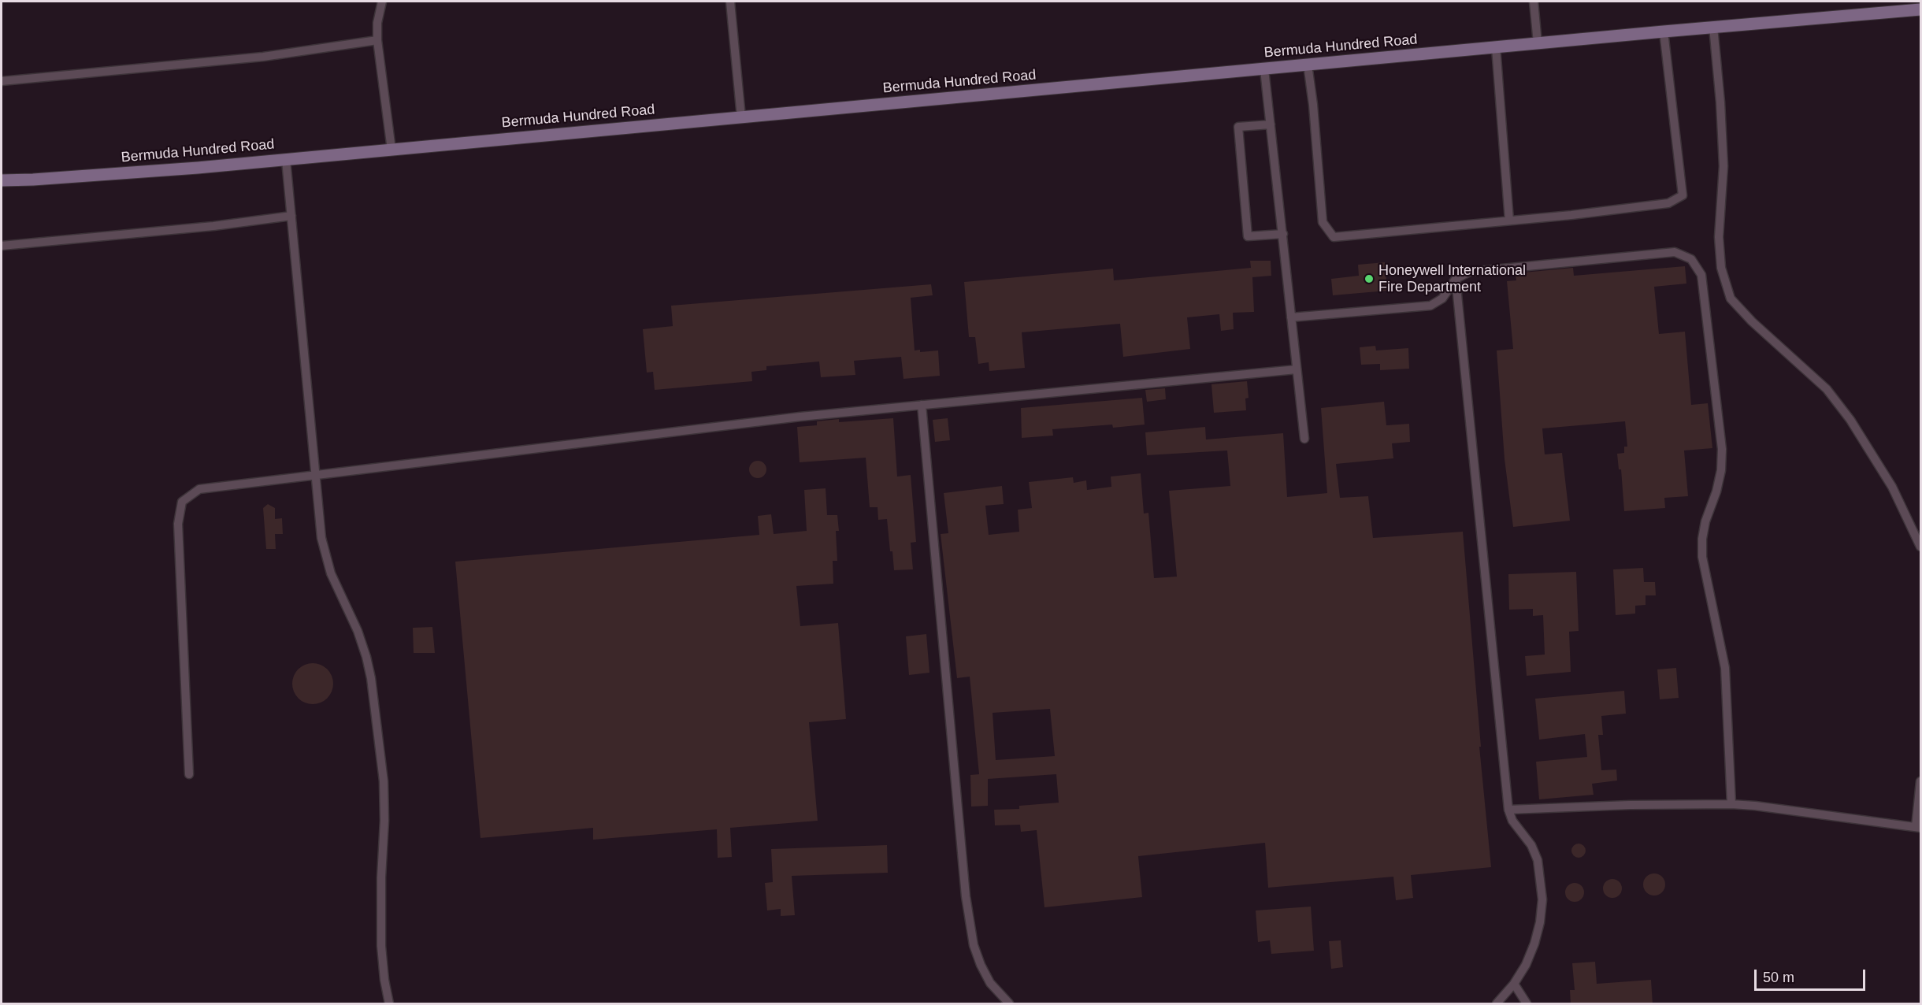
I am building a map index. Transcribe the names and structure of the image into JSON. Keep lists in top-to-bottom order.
{
  "streets": {
    "street": ["Bermuda Hundred Road"]
  },
  "places": ["Honeywell International Fire Department"],
  "scale_bar": "50 m"
}
